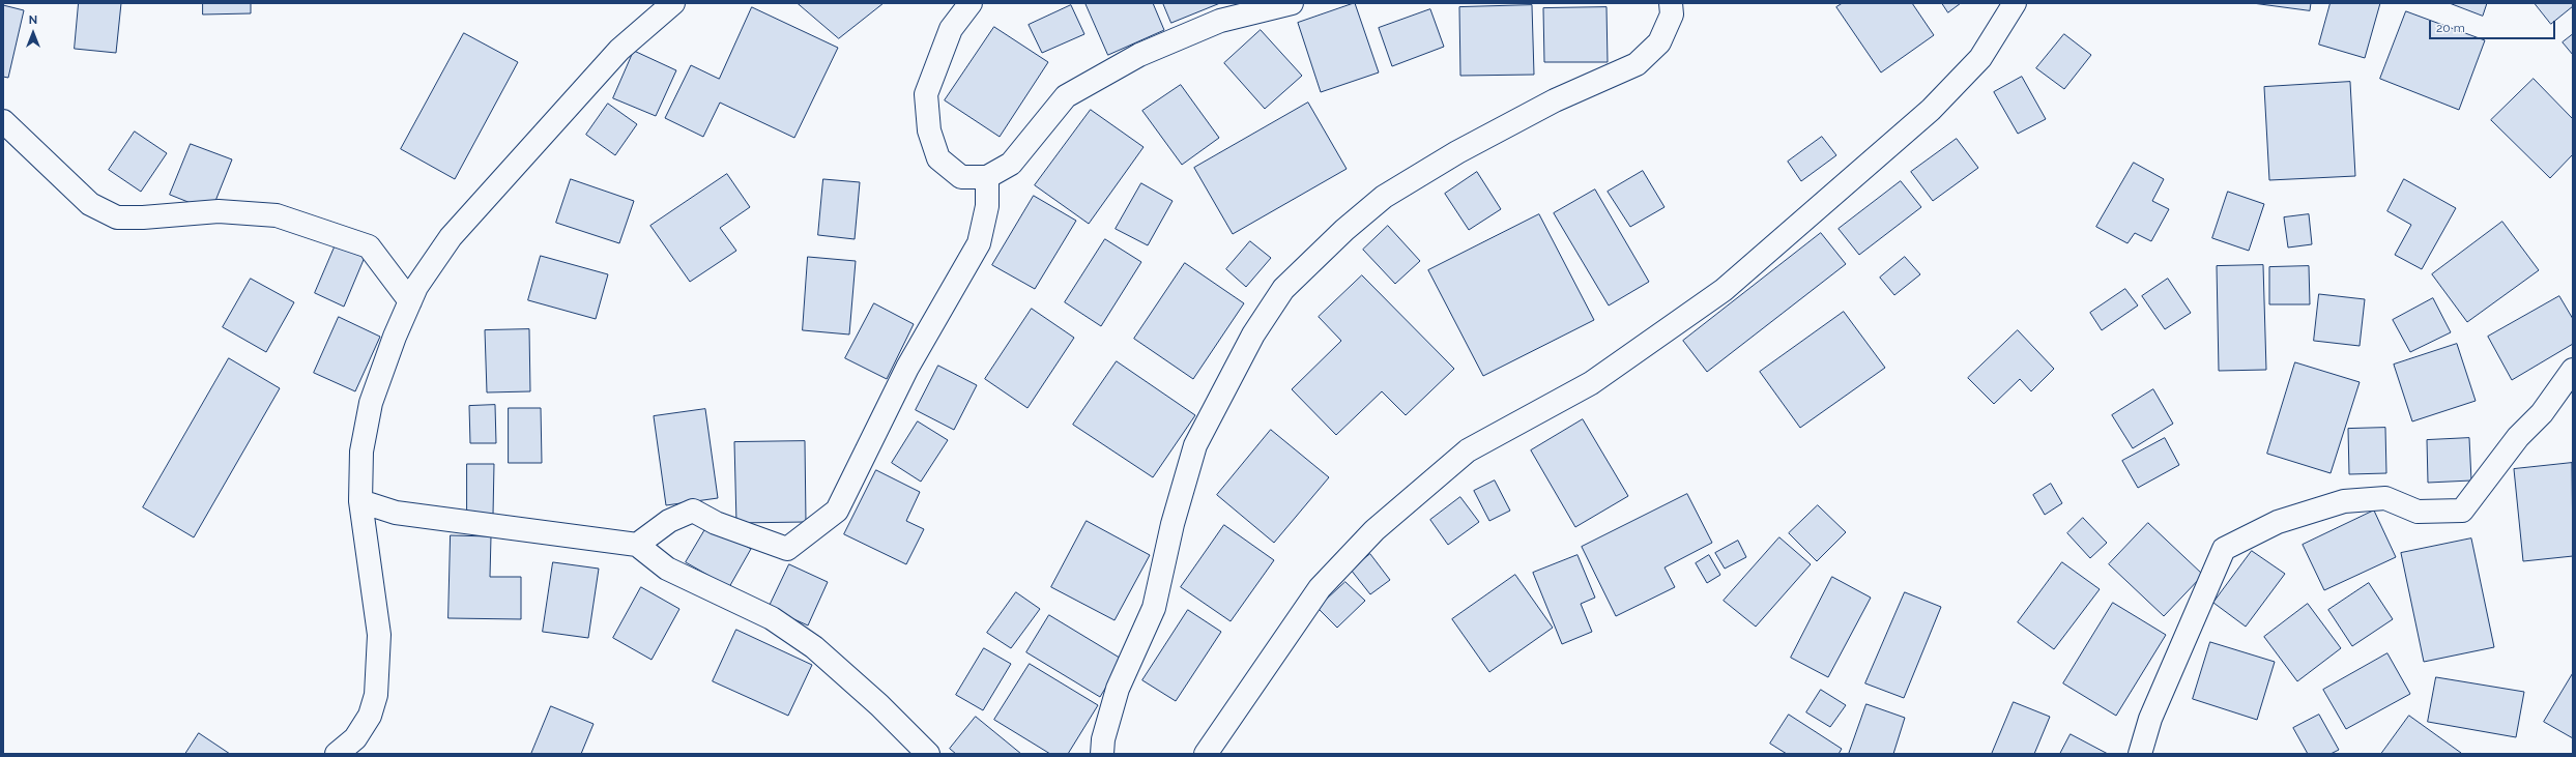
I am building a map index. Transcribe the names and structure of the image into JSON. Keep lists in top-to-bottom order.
{
  "scale_bar": "20 m",
  "north": "top"
}
